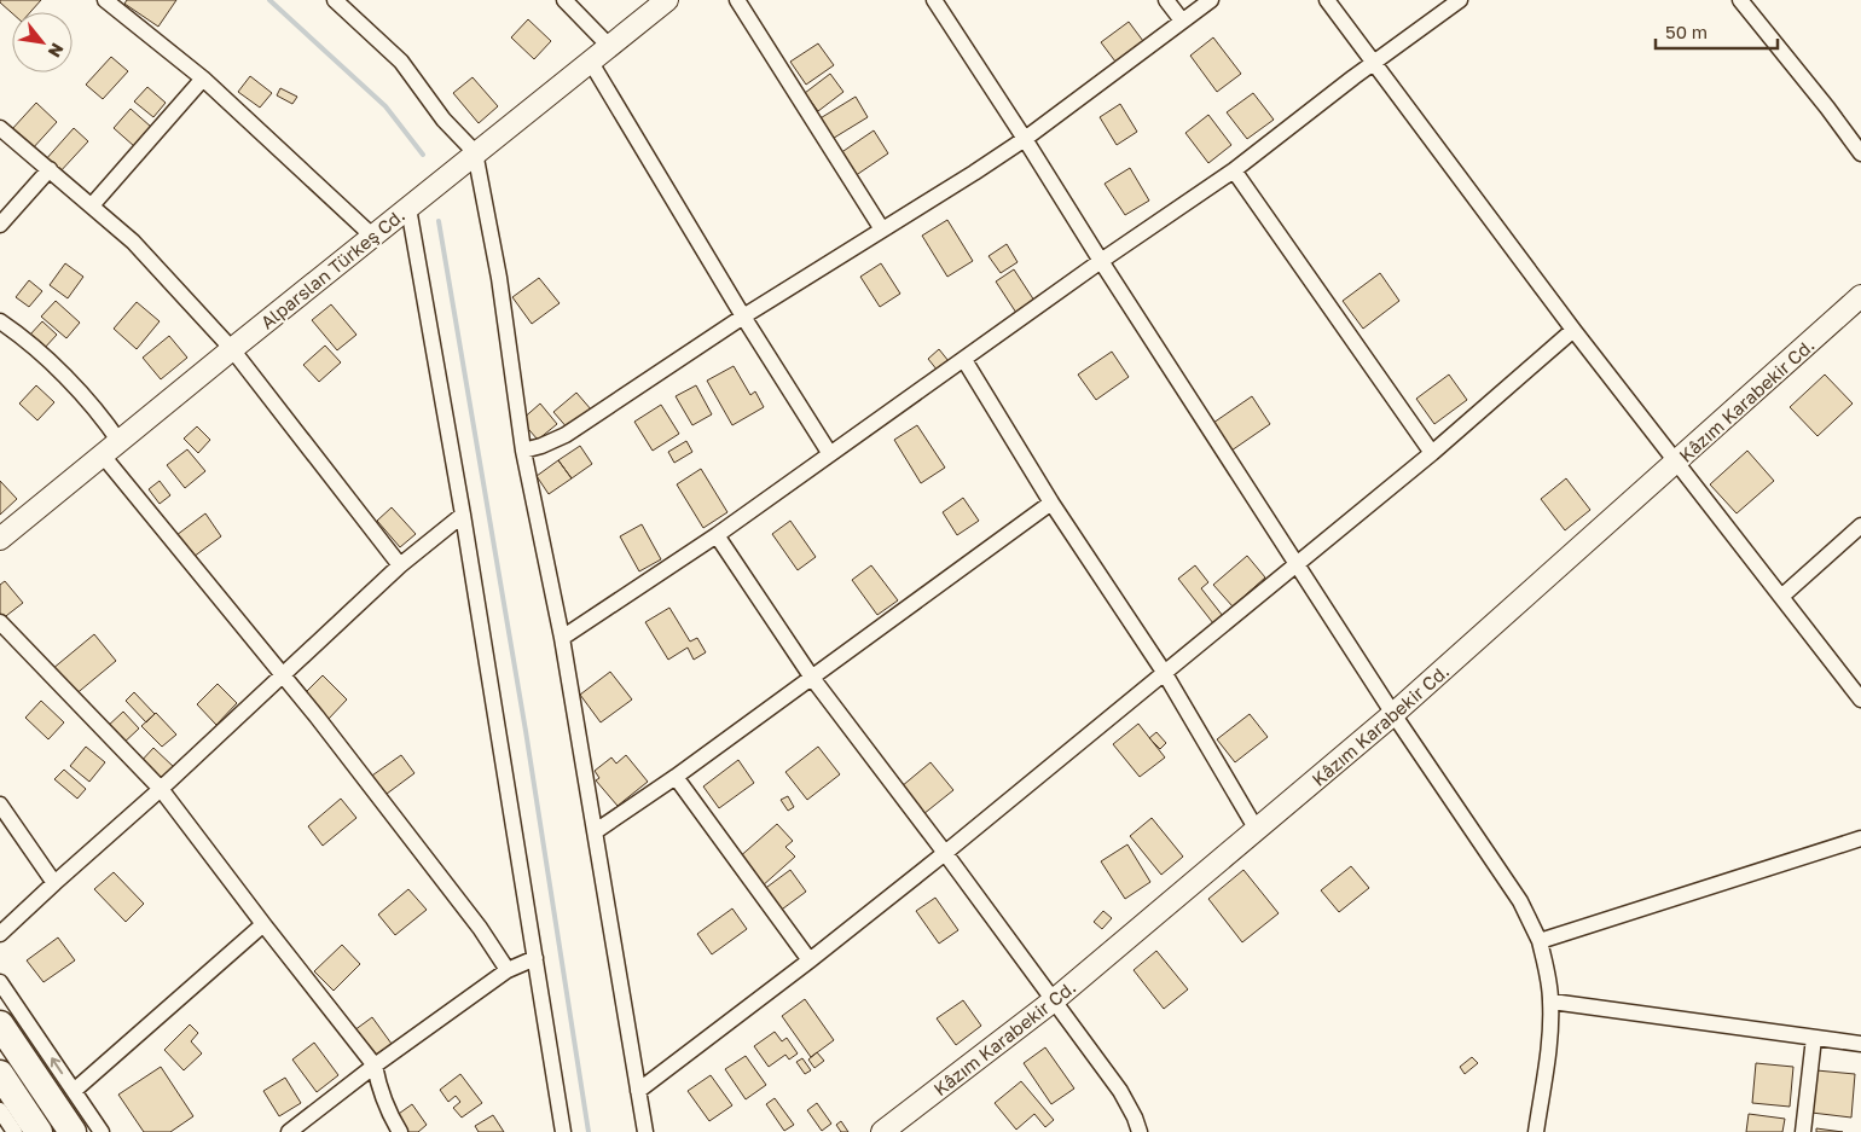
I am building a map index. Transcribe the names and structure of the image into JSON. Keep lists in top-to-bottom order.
{
  "streets": {
    "street": ["Alparslan Türkeş Cd.", "Kâzım Karabekir Cd."]
  },
  "scale_bar": "50 m",
  "north": "bottom right"
}
